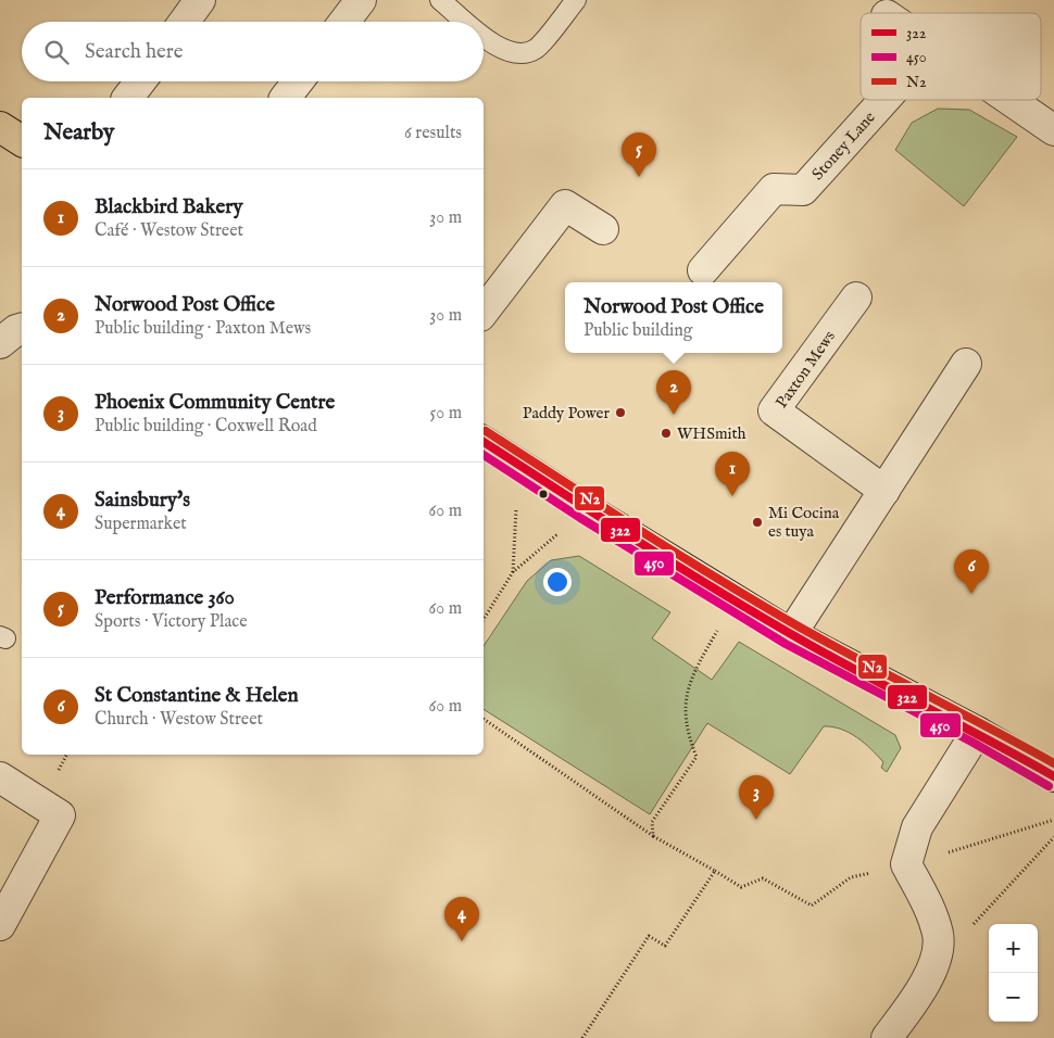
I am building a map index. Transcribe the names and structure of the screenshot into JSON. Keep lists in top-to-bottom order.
{
  "streets": {
    "street": ["Stoney Lane", "Paxton Mews"]
  },
  "places": ["Paddy Power", "WHSmith", "Mi Cocina es tuya"],
  "lines": ["transit line N2", "transit line 322", "transit line 450"],
  "legend": ["322", "450", "N2"],
  "page": {
    "search": "Search here",
    "heading": ["Nearby", "6 results"],
    "pins": [
      "5",
      "2",
      "1",
      "6",
      "3",
      "4"
    ],
    "list": [
      {
        "mark": "1",
        "name": "Blackbird Bakery",
        "note": "Café · Westow Street",
        "value": "30 m"
      },
      {
        "mark": "2",
        "name": "Norwood Post Office",
        "note": "Public building · Paxton Mews",
        "value": "30 m"
      },
      {
        "mark": "3",
        "name": "Phoenix Community Centre",
        "note": "Public building · Coxwell Road",
        "value": "50 m"
      },
      {
        "mark": "4",
        "name": "Sainsbury's",
        "note": "Supermarket",
        "value": "60 m"
      },
      {
        "mark": "5",
        "name": "Performance 360",
        "note": "Sports · Victory Place",
        "value": "60 m"
      },
      {
        "mark": "6",
        "name": "St Constantine & Helen",
        "note": "Church · Westow Street",
        "value": "60 m"
      }
    ],
    "popup": ["Norwood Post Office", "Public building"],
    "map_buttons": ["+", "−"]
  }
}
